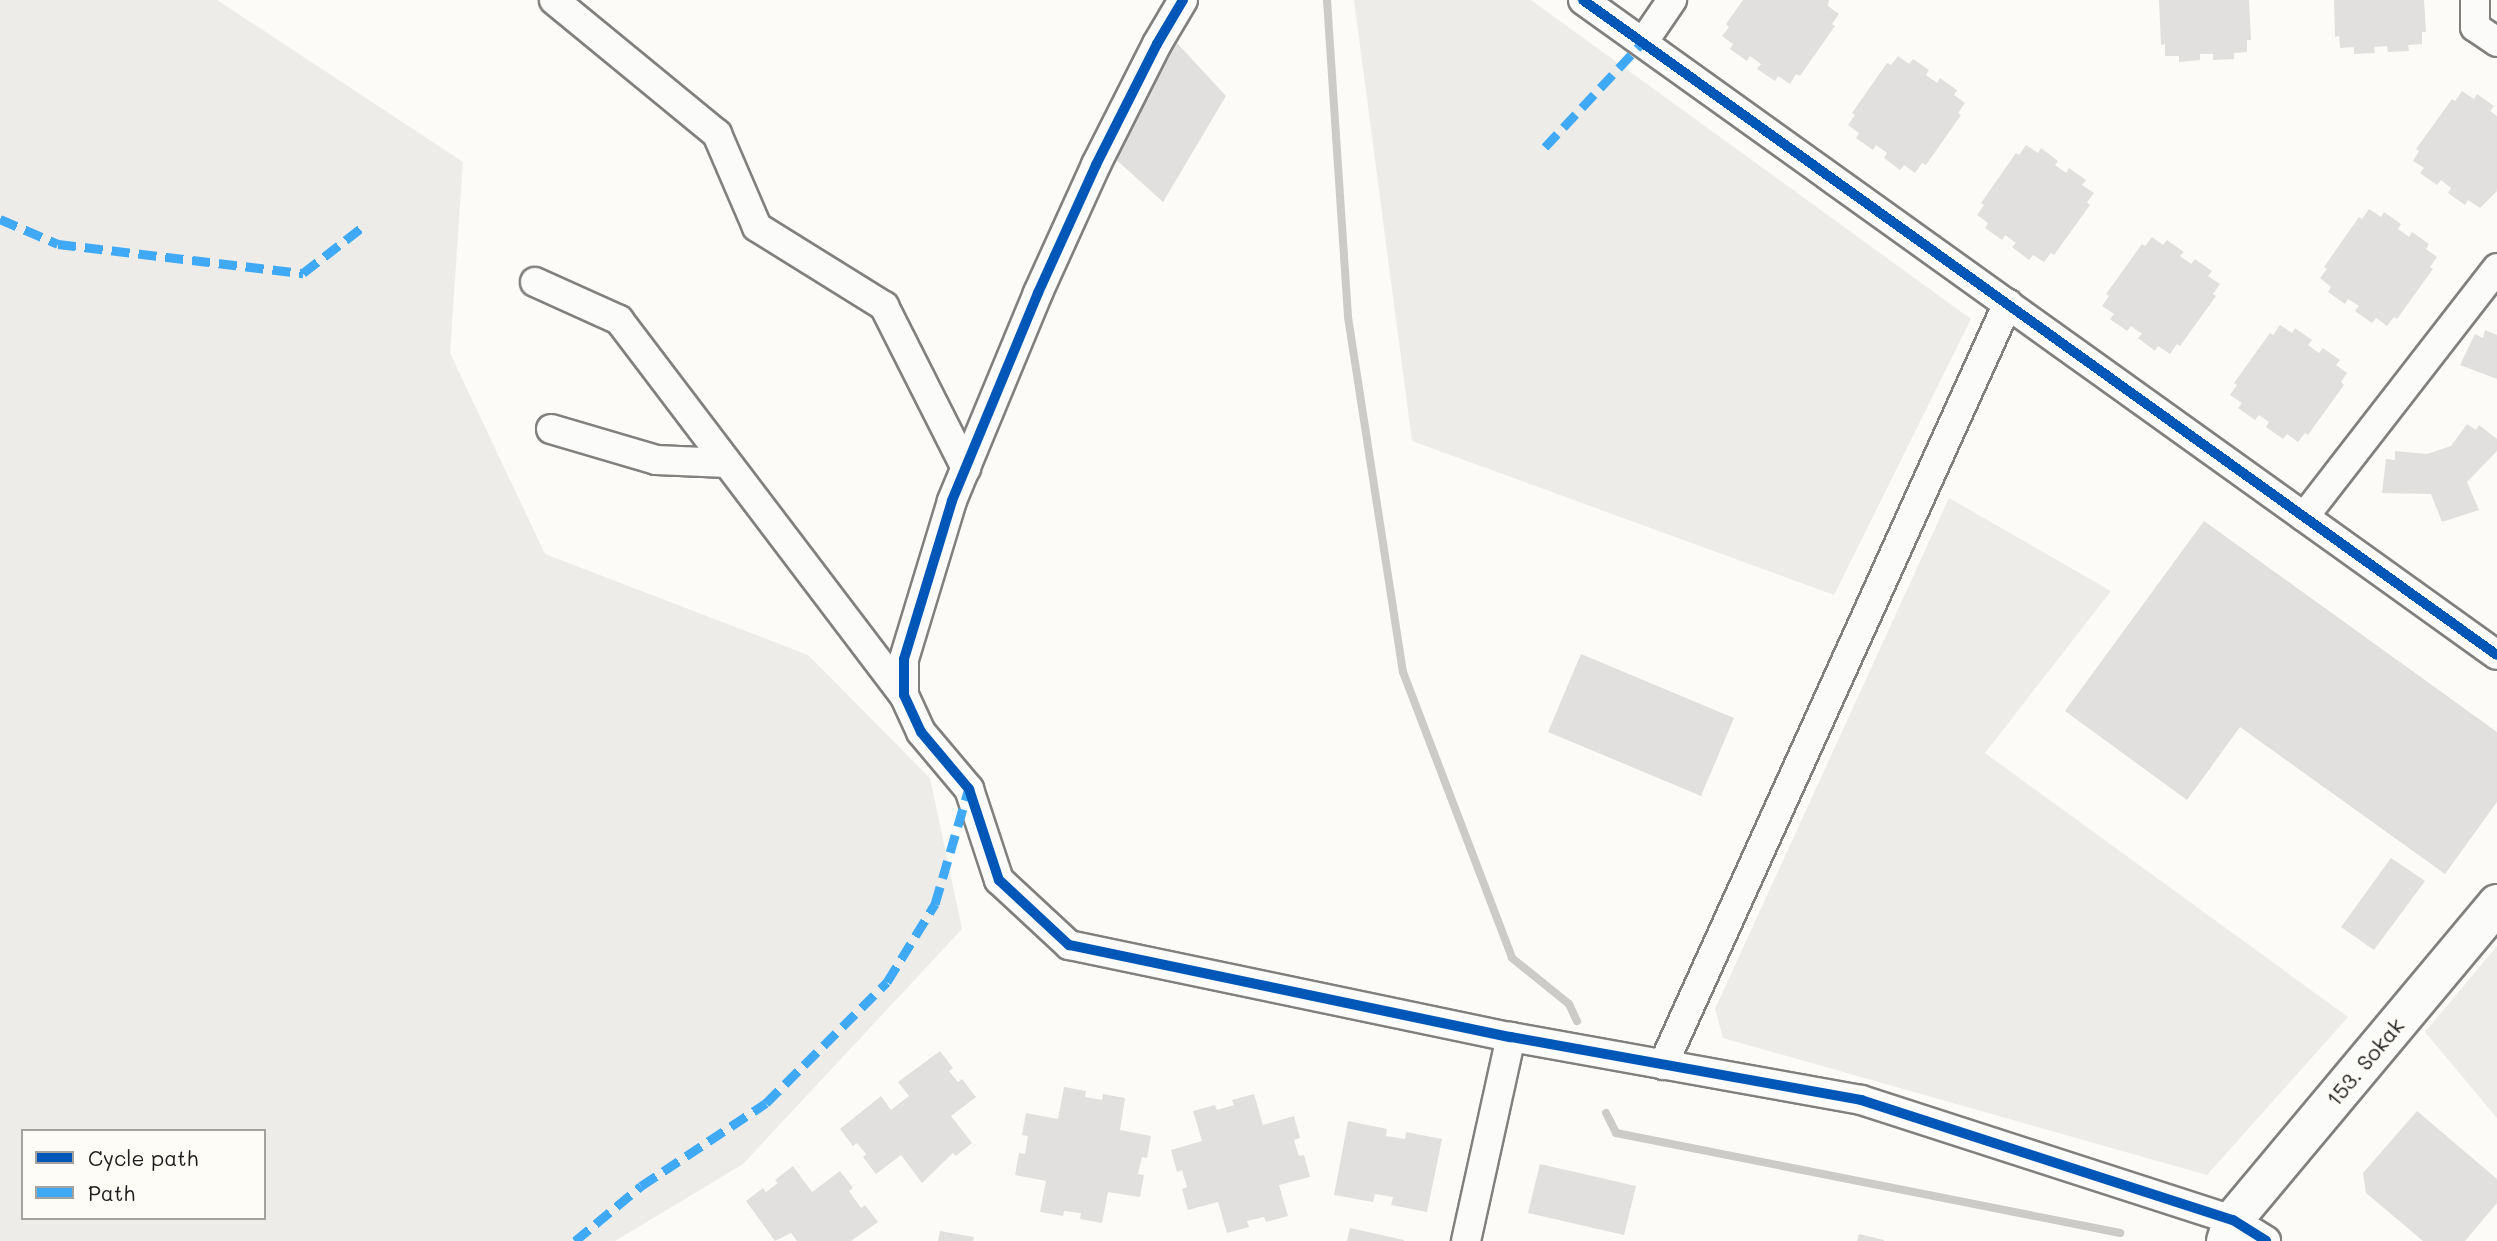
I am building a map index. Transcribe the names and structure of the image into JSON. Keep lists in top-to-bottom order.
{
  "streets": {
    "street": ["153. Sokak"]
  },
  "legend": ["Cycle path", "Path"]
}
